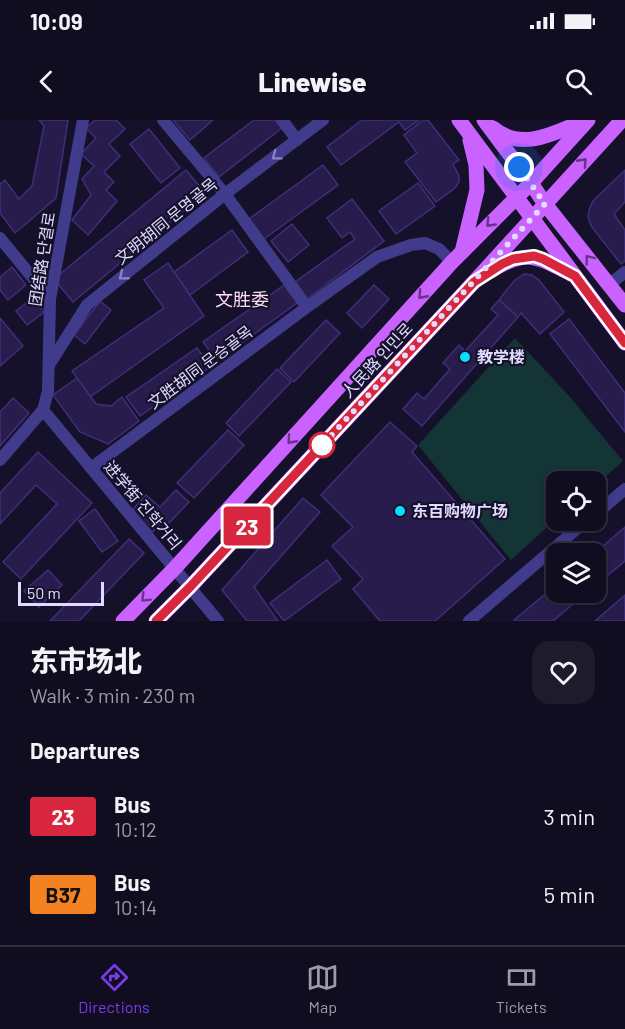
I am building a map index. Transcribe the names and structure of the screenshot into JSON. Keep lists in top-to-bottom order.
{
  "streets": {
    "main road": ["人民路 인민로"],
    "street": [
      "文明胡同 문명골목",
      "团结路 단결로",
      "文胜胡同 문승골목",
      "进学街 진학거리"
    ]
  },
  "crossings": [
    ["文明胡同 문명골목", "团结路 단결로"],
    ["团结路 단결로", "进学街 진학거리"],
    ["人民路 인민로", "文胜胡同 문승골목"],
    ["人民路 인민로", "进学街 진학거리"],
    ["文胜胡同 문승골목", "进学街 진학거리"]
  ],
  "one_way": ["文明胡同 문명골목"],
  "districts": ["文胜委"],
  "places": ["教学楼", "东百购物广场"],
  "lines": ["bus line 23"],
  "scale_bar": "50 m",
  "page": {
    "status": "10:09",
    "header": "Linewise",
    "on_map": "23",
    "scale": "50 m",
    "heading": [
      ["东市场北", "Walk · 3 min · 230 m"],
      "Departures"
    ],
    "list": [
      {
        "mark": "23",
        "name": "Bus",
        "note": "10:12",
        "value": "3 min"
      },
      {
        "mark": "B37",
        "name": "Bus",
        "note": "10:14",
        "value": "5 min"
      }
    ],
    "tabs": ["Directions", "Map", "Tickets"]
  }
}
